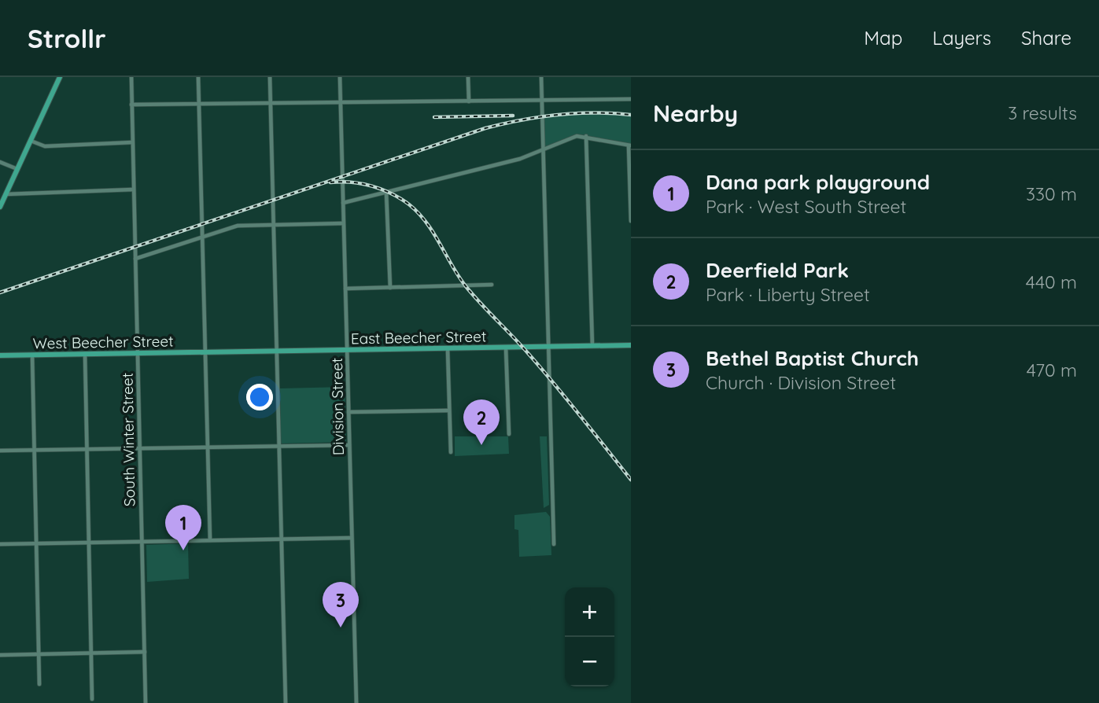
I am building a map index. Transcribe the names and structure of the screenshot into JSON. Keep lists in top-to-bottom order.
{
  "streets": {
    "main road": ["East Beecher Street", "West Beecher Street"],
    "street": ["Division Street", "South Winter Street"]
  },
  "crossings": [
    ["East Beecher Street", "West Beecher Street"],
    ["East Beecher Street", "Division Street"],
    ["West Beecher Street", "South Winter Street"]
  ],
  "page": {
    "header": "Strollr",
    "nav": ["Map", "Layers", "Share"],
    "heading": ["Nearby", "3 results"],
    "list": [
      {
        "mark": "1",
        "name": "Dana park playground",
        "note": "Park · West South Street",
        "value": "330 m"
      },
      {
        "mark": "2",
        "name": "Deerfield Park",
        "note": "Park · Liberty Street",
        "value": "440 m"
      },
      {
        "mark": "3",
        "name": "Bethel Baptist Church",
        "note": "Church · Division Street",
        "value": "470 m"
      }
    ],
    "pins": ["2", "1", "3"],
    "map_buttons": ["+", "−"]
  }
}
